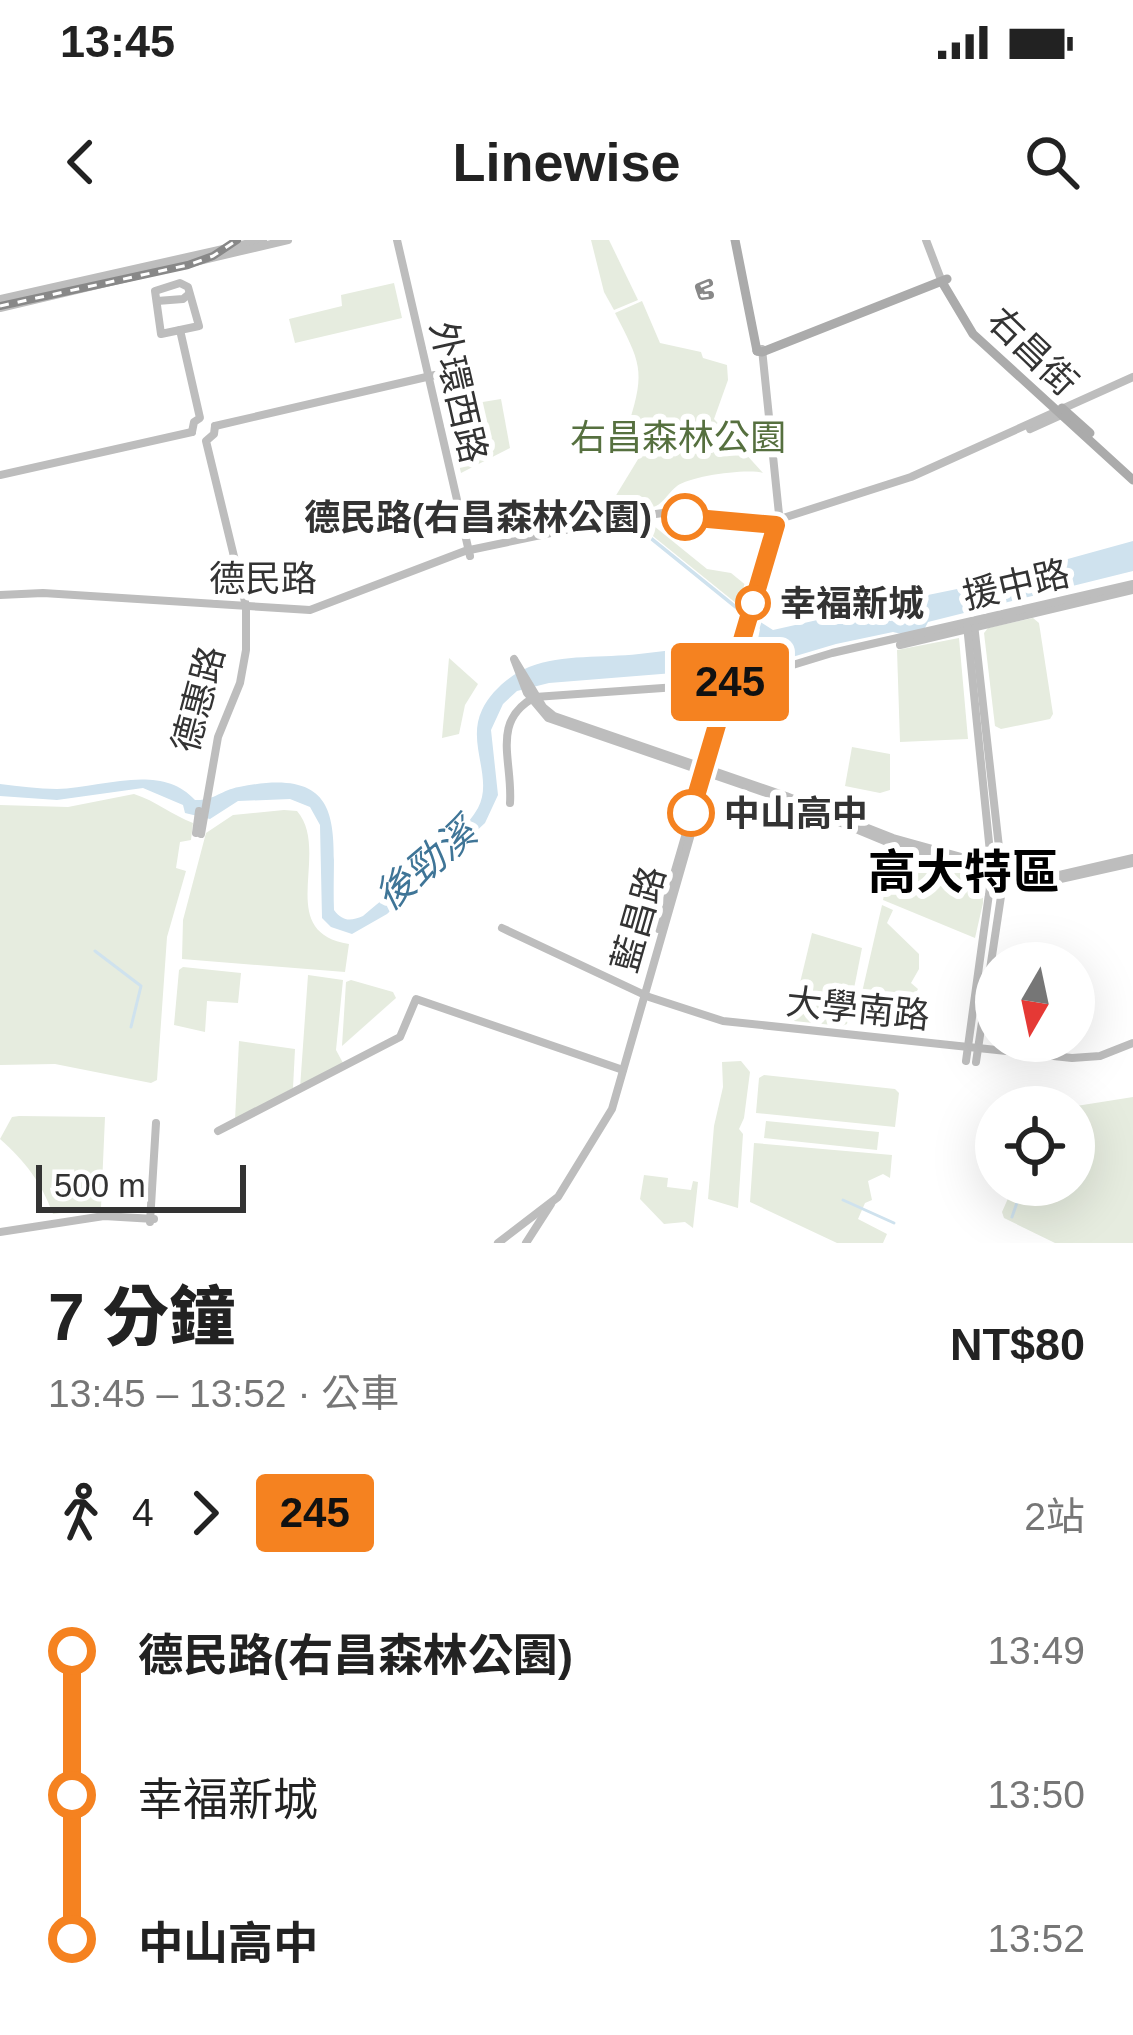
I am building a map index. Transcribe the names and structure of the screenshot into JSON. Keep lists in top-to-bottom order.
{
  "streets": {
    "main road": ["右昌街"],
    "street": [
      "外環西路",
      "德民路",
      "援中路",
      "德惠路",
      "藍昌路",
      "大學南路"
    ]
  },
  "crossings": [
    ["右昌街", "德民路"],
    ["外環西路", "德民路"],
    ["德民路", "德惠路"],
    ["德民路", "藍昌路"],
    ["援中路", "藍昌路"],
    ["藍昌路", "大學南路"]
  ],
  "districts": ["高大特區"],
  "water": ["後勁溪"],
  "parks": ["右昌森林公園"],
  "places": ["德民路(右昌森林公園)", "幸福新城", "中山高中"],
  "lines": ["bus line 245"],
  "scale_bar": "500 m",
  "north": "bottom",
  "page": {
    "status": "13:45",
    "header": "Linewise",
    "on_map": "245",
    "scale": "500 m",
    "heading": ["7 分鐘", "13:45 – 13:52 · 公車", "NT$80"],
    "legs": ["4", "245", "2站"],
    "list": [
      {
        "name": "德民路(右昌森林公園)",
        "value": "13:49"
      },
      {
        "name": "幸福新城",
        "value": "13:50"
      },
      {
        "name": "中山高中",
        "value": "13:52"
      }
    ]
  }
}
